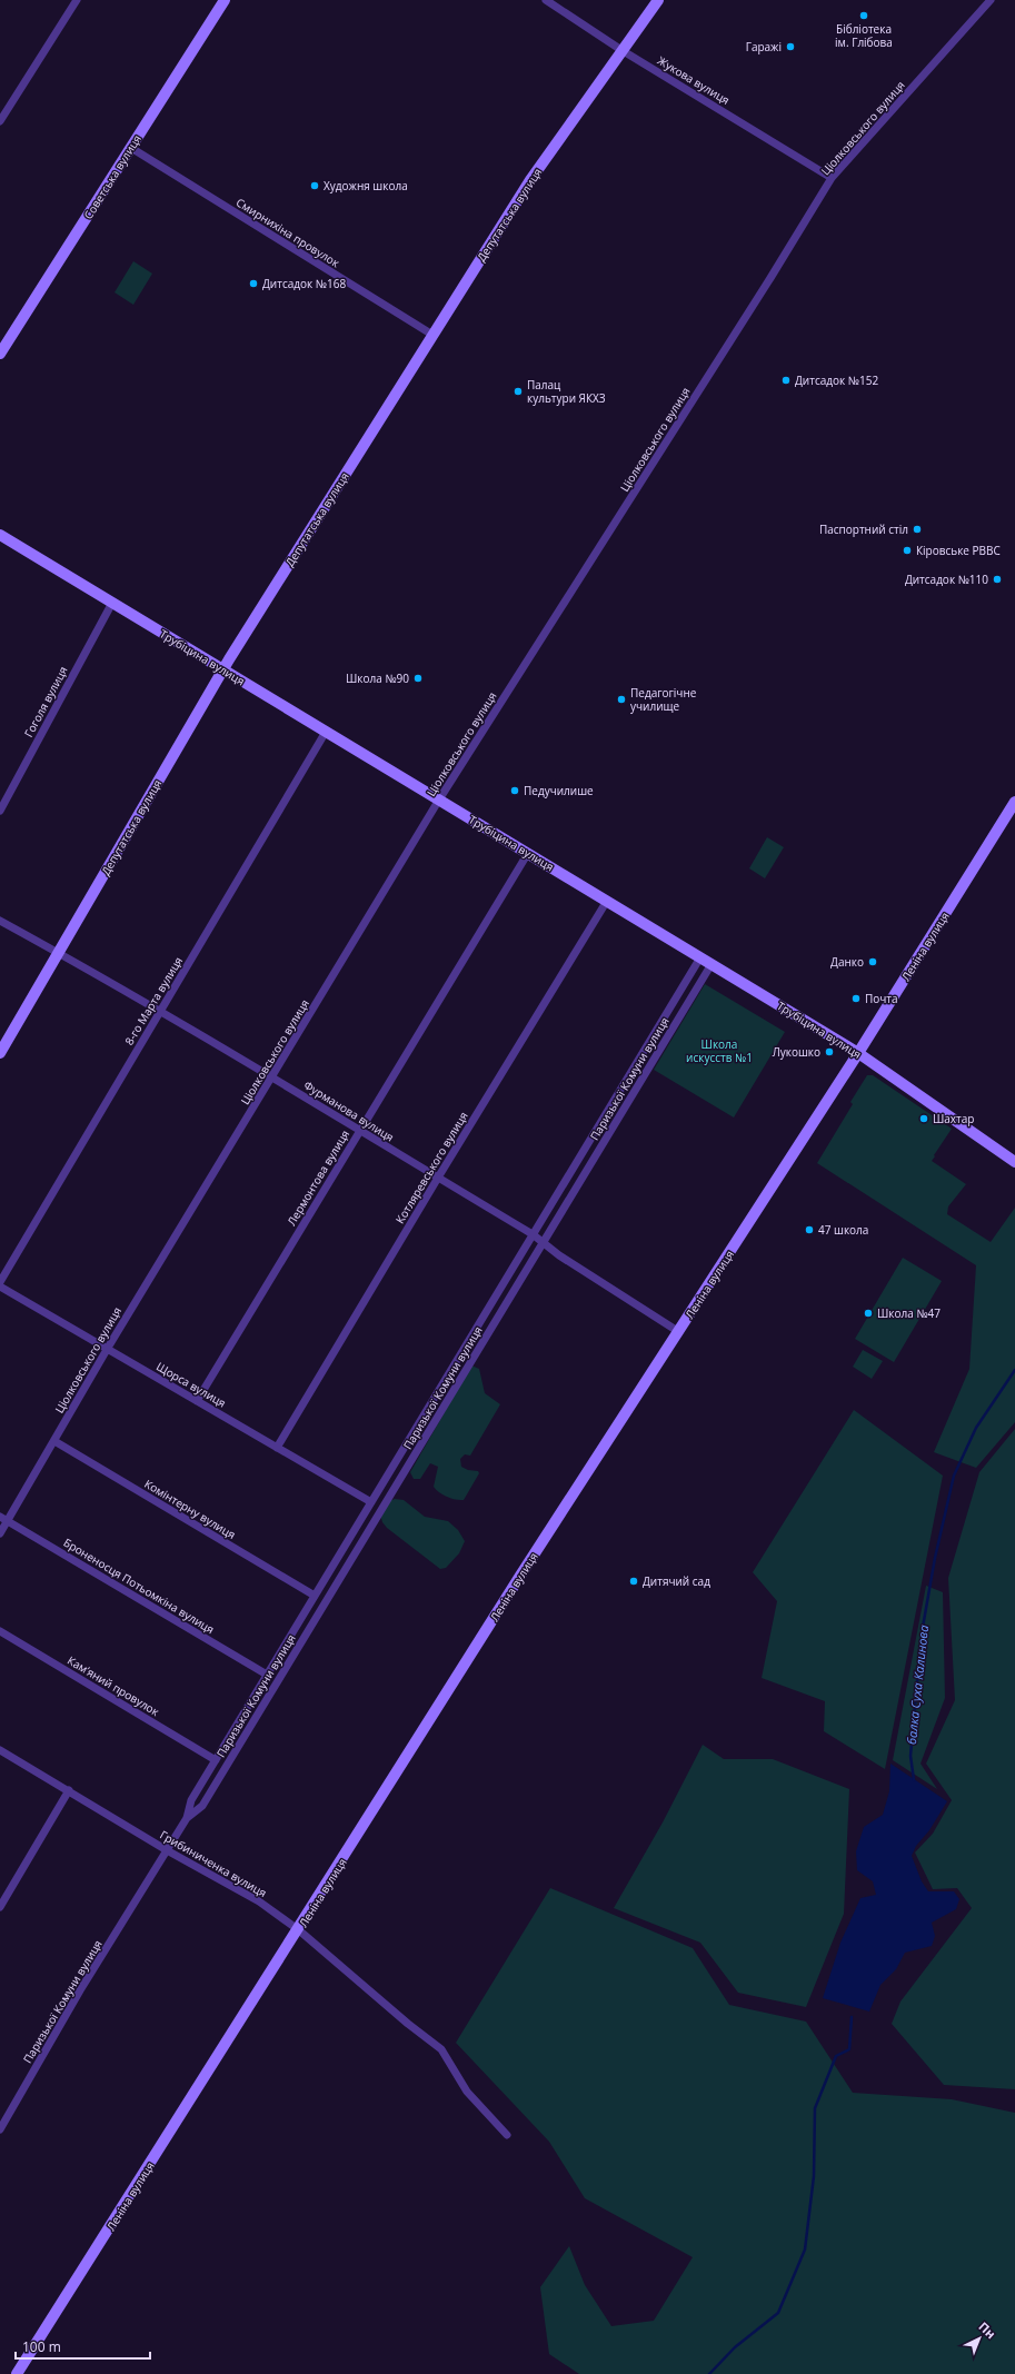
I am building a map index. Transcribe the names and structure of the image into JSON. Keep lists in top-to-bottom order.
{
  "streets": {
    "street": [
      "Жукова вулиця",
      "Ціолковського вулиця",
      "Советська вулиця",
      "Депутатська вулиця",
      "Смирнихіна провулок",
      "Трубіцина вулиця",
      "Гоголя вулиця",
      "Леніна вулиця",
      "8-го Марта вулиця",
      "Паризької Комуни вулиця",
      "Фурманова вулиця",
      "Котляревського вулиця",
      "Лермонтова вулиця",
      "Щорса вулиця",
      "Комінтерну вулиця",
      "Броненосця Потьомкіна вулиця",
      "Кам’яний провулок",
      "Грибиниченка вулиця"
    ]
  },
  "crossings": [
    ["Жукова вулиця", "Ціолковського вулиця"],
    ["Жукова вулиця", "Депутатська вулиця"],
    ["Ціолковського вулиця", "Трубіцина вулиця"],
    ["Ціолковського вулиця", "Фурманова вулиця"],
    ["Ціолковського вулиця", "Щорса вулиця"],
    ["Ціолковського вулиця", "Комінтерну вулиця"],
    ["Ціолковського вулиця", "Броненосця Потьомкіна вулиця"],
    ["Советська вулиця", "Смирнихіна провулок"],
    ["Депутатська вулиця", "Смирнихіна провулок"],
    ["Депутатська вулиця", "Трубіцина вулиця"],
    ["Депутатська вулиця", "Фурманова вулиця"],
    ["Трубіцина вулиця", "Гоголя вулиця"],
    ["Трубіцина вулиця", "Леніна вулиця"],
    ["Трубіцина вулиця", "8-го Марта вулиця"],
    ["Трубіцина вулиця", "Паризької Комуни вулиця"],
    ["Трубіцина вулиця", "Котляревського вулиця"],
    ["Трубіцина вулиця", "Лермонтова вулиця"],
    ["Леніна вулиця", "Фурманова вулиця"],
    ["Леніна вулиця", "Грибиниченка вулиця"],
    ["8-го Марта вулиця", "Фурманова вулиця"],
    ["Паризької Комуни вулиця", "Фурманова вулиця"],
    ["Паризької Комуни вулиця", "Щорса вулиця"],
    ["Паризької Комуни вулиця", "Комінтерну вулиця"],
    ["Паризької Комуни вулиця", "Броненосця Потьомкіна вулиця"],
    ["Паризької Комуни вулиця", "Кам’яний провулок"],
    ["Паризької Комуни вулиця", "Грибиниченка вулиця"],
    ["Фурманова вулиця", "Котляревського вулиця"],
    ["Фурманова вулиця", "Лермонтова вулиця"],
    ["Котляревського вулиця", "Щорса вулиця"],
    ["Лермонтова вулиця", "Щорса вулиця"]
  ],
  "water": ["балка Суха Калинова"],
  "parks": ["Школа искусств №1"],
  "places": [
    "Бібліотека ім. Глібова",
    "Гаражі",
    "Художня школа",
    "Дитсадок №168",
    "Дитсадок №152",
    "Палац культури ЯКХЗ",
    "Паспортний стіл",
    "Кіровське РВВС",
    "Дитсадок №110",
    "Школа №90",
    "Педагогічне училище",
    "Педучилише",
    "Данко",
    "Почта",
    "Лукошко",
    "Шахтар",
    "47 школа",
    "Школа №47",
    "Дитячий сад"
  ],
  "scale_bar": "100 m",
  "north": "top right"
}
